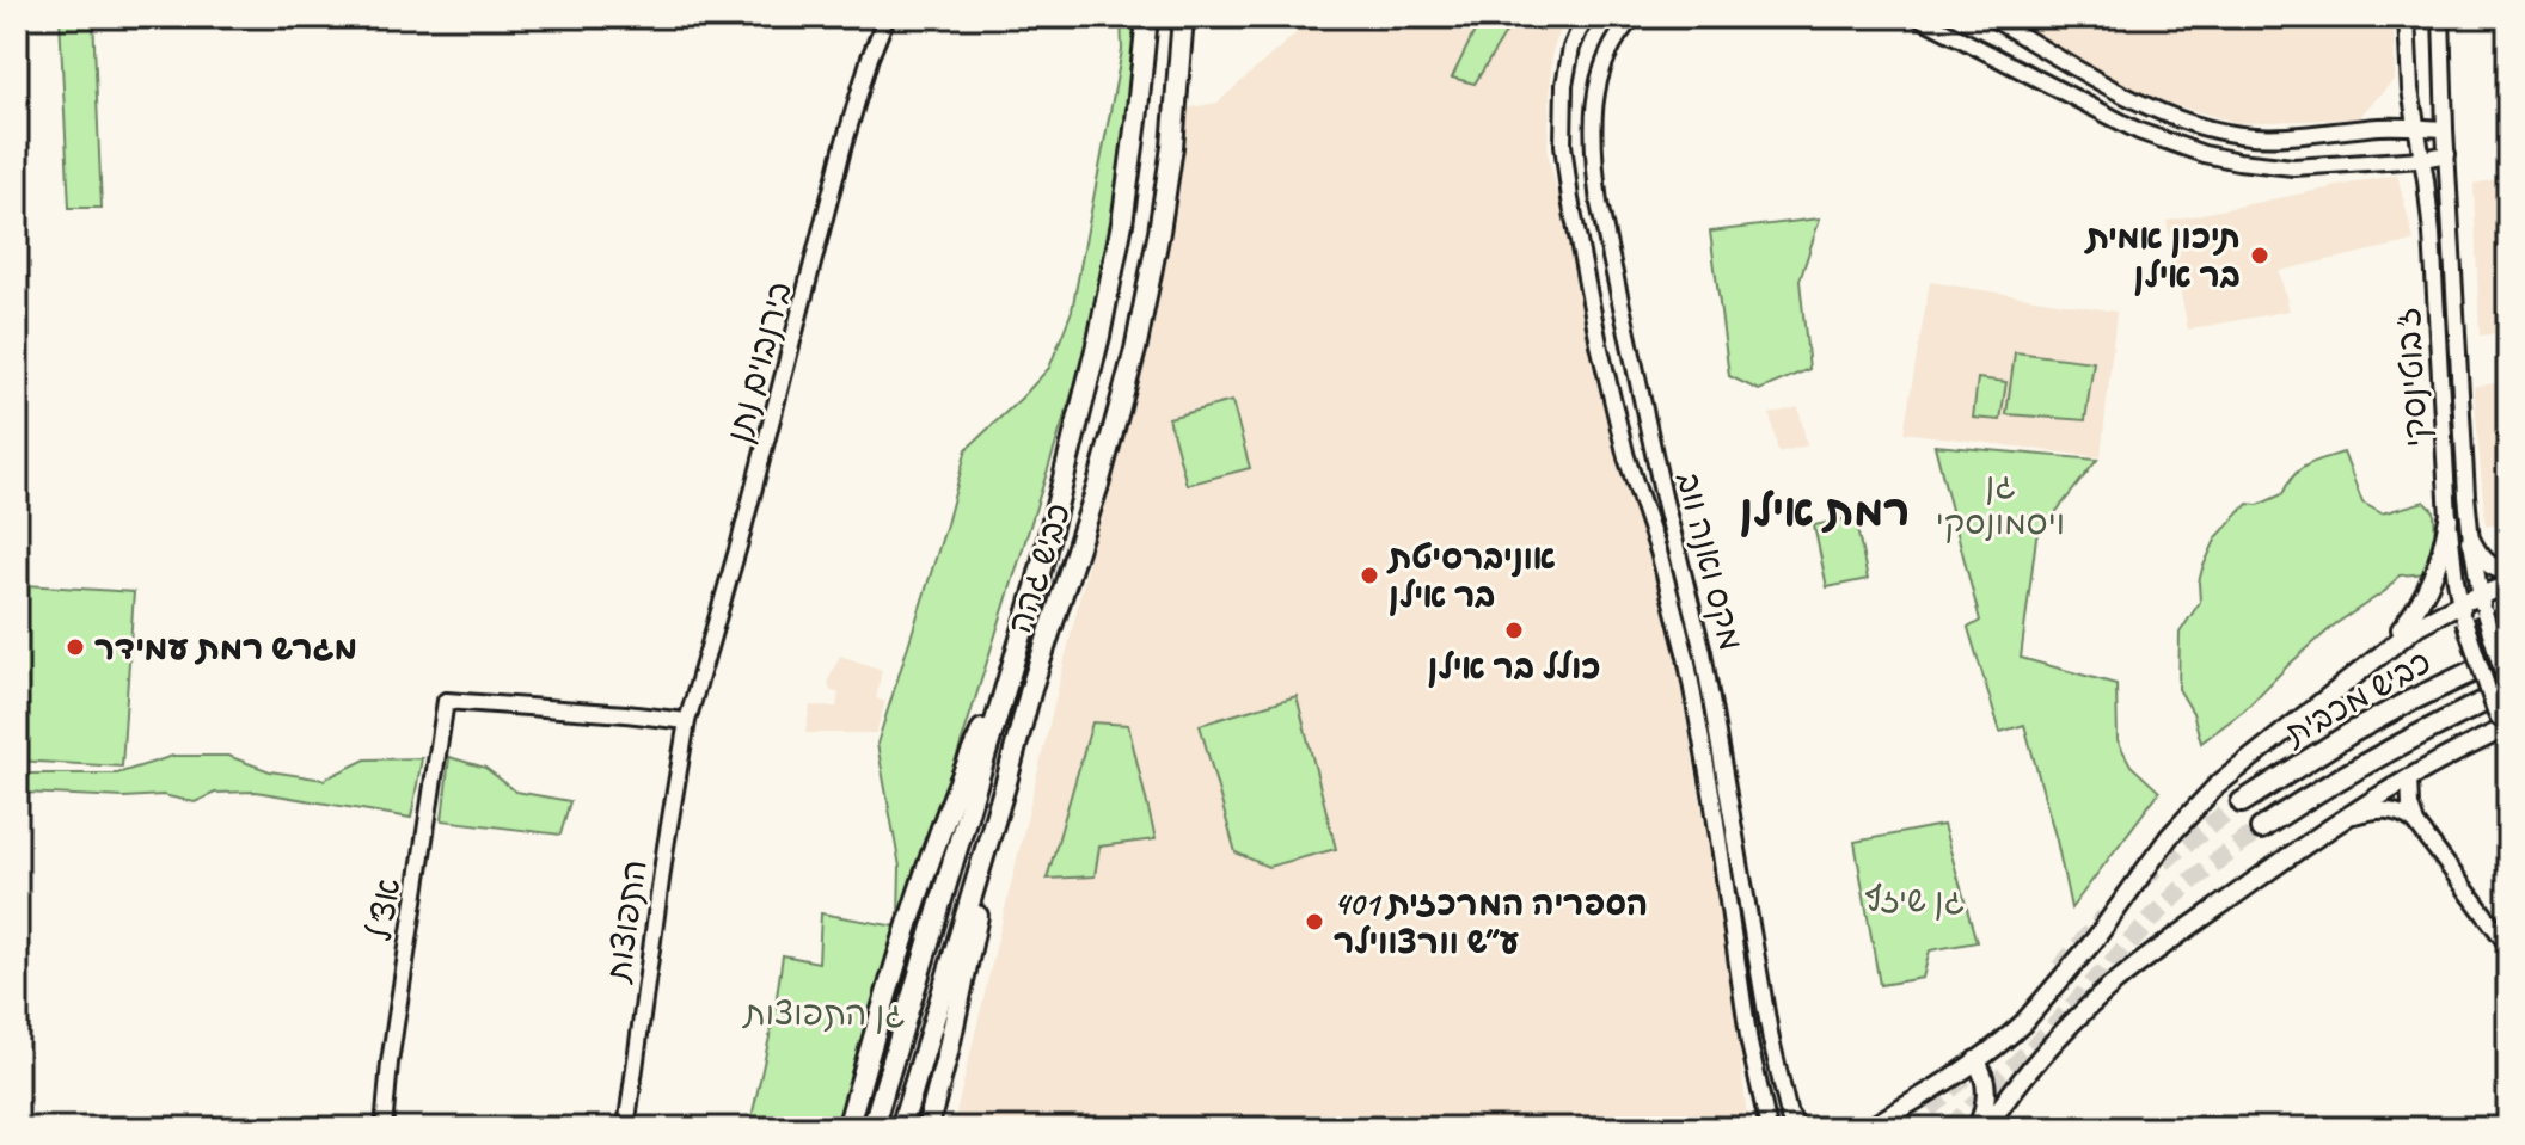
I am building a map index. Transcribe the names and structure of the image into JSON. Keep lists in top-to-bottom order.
{
  "streets": {
    "highway": ["כביש גהה", "כביש מכבית"],
    "street": [
      "בירנבוים נתן",
      "ז'בוטינסקי",
      "מקס ואנה ווב",
      "אצ\"ל",
      "התפוצות"
    ]
  },
  "crossings": [
    ["בירנבוים נתן", "אצ\"ל"],
    ["בירנבוים נתן", "התפוצות"],
    ["ז'בוטינסקי", "כביש מכבית"],
    ["אצ\"ל", "התפוצות"]
  ],
  "districts": ["רמת אילן"],
  "parks": ["גן ויסמונסקי", "גן שיזף", "גן התפוצות"],
  "places": [
    "תיכון אמית בר אילן",
    "אוניברסיטת בר אילן",
    "כולל בר אילן",
    "מגרש רמת עמידר",
    "401 הספריה המרכזית ע״ש וורצווילר"
  ]
}
